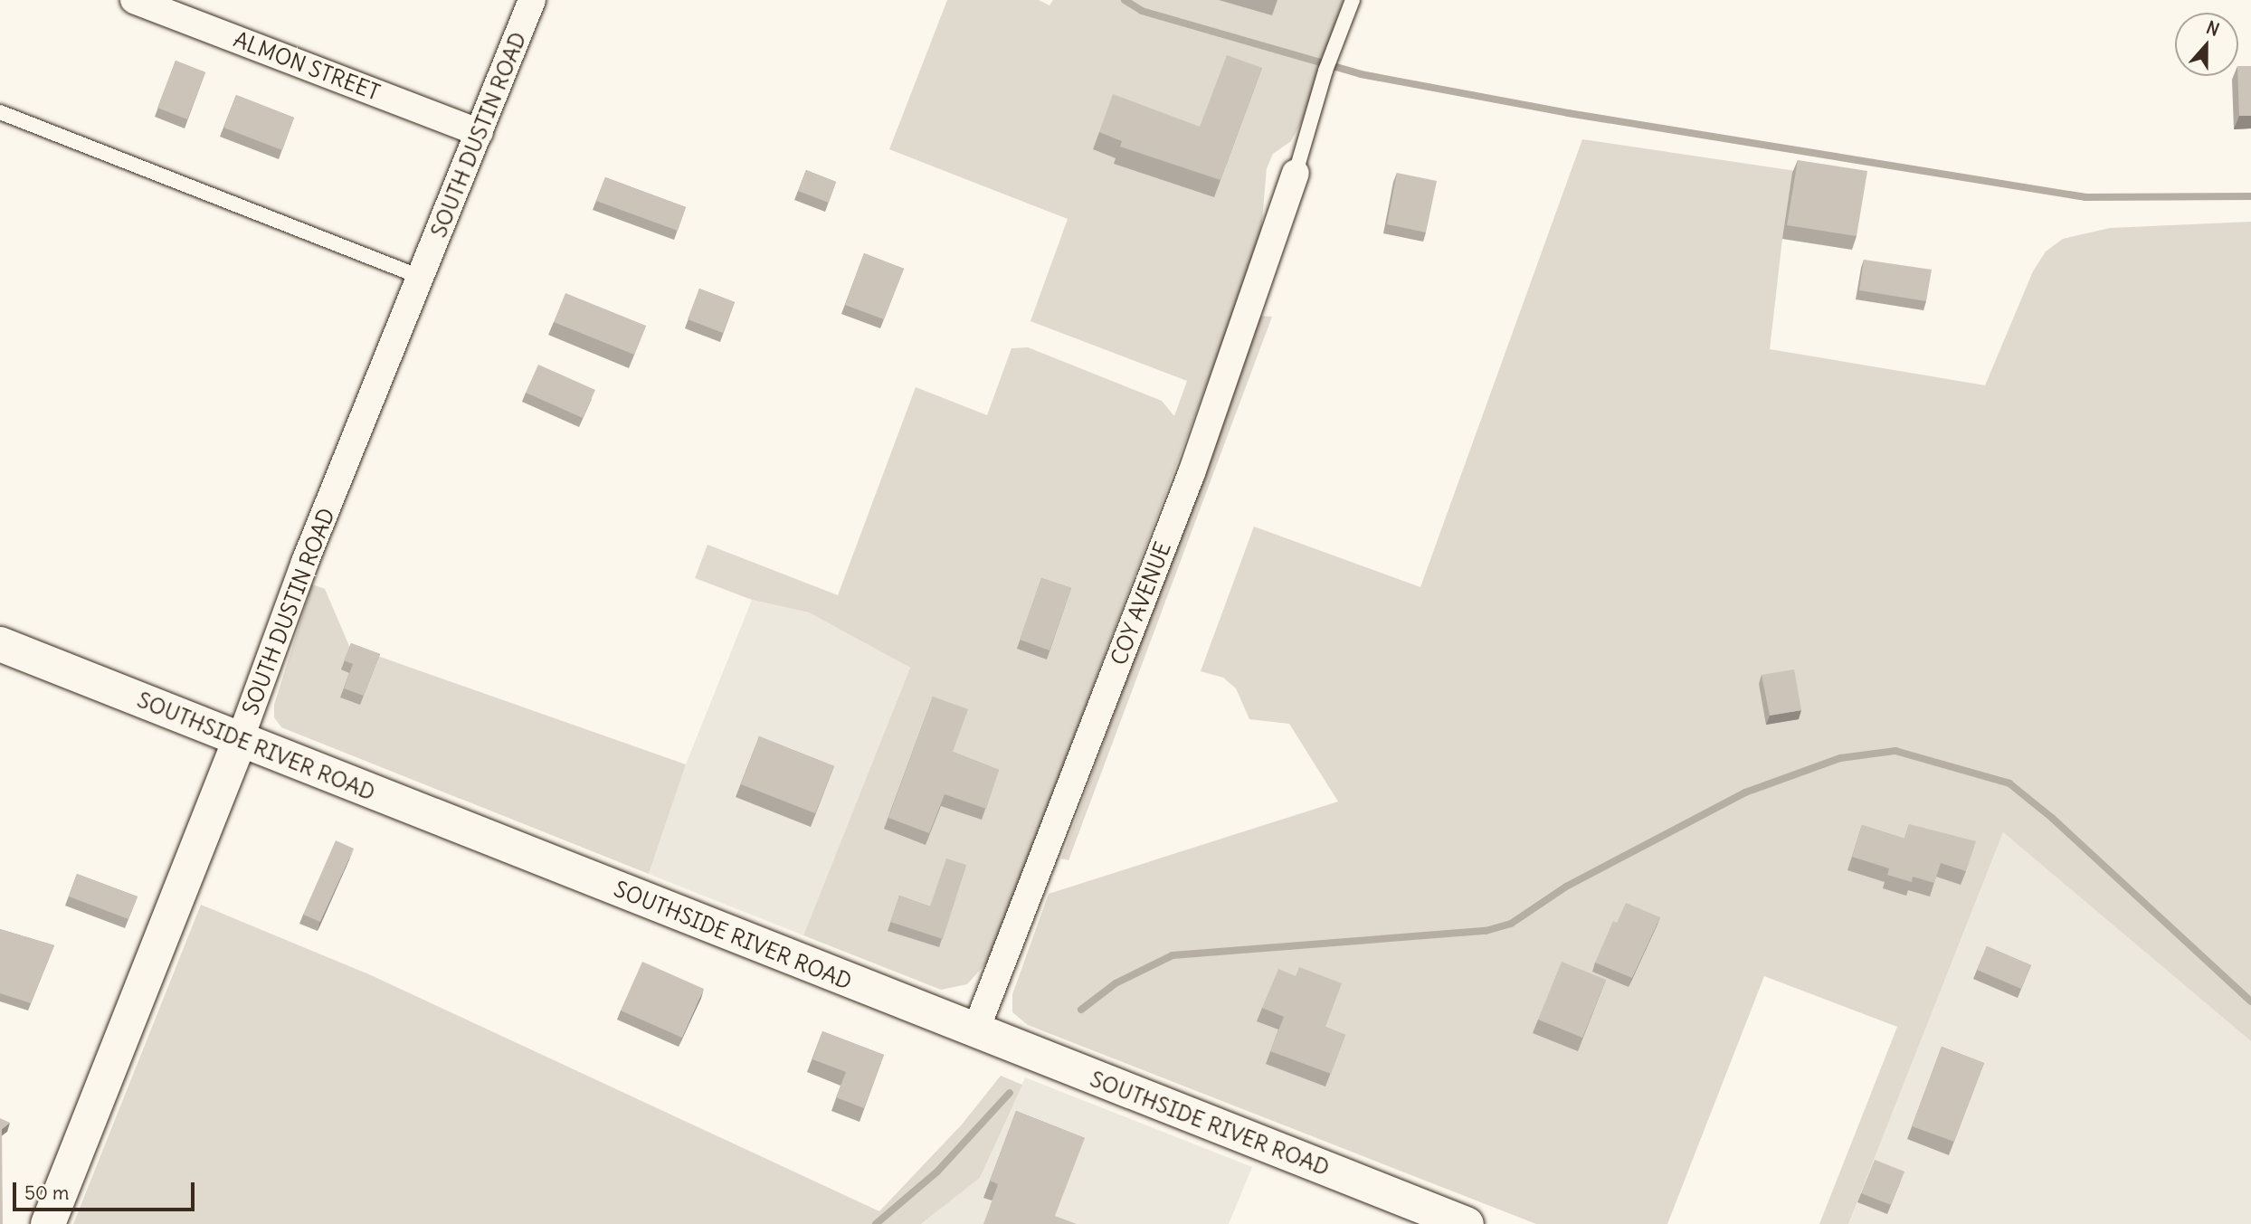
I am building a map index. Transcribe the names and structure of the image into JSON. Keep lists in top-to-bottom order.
{
  "streets": {
    "main road": ["SOUTH DUSTIN ROAD", "SOUTHSIDE RIVER ROAD"],
    "street": ["ALMON STREET", "COY AVENUE"]
  },
  "crossings": [
    ["ALMON STREET", "SOUTH DUSTIN ROAD"],
    ["SOUTH DUSTIN ROAD", "SOUTHSIDE RIVER ROAD"],
    ["COY AVENUE", "SOUTHSIDE RIVER ROAD"]
  ],
  "scale_bar": "50 m",
  "north": "top"
}
